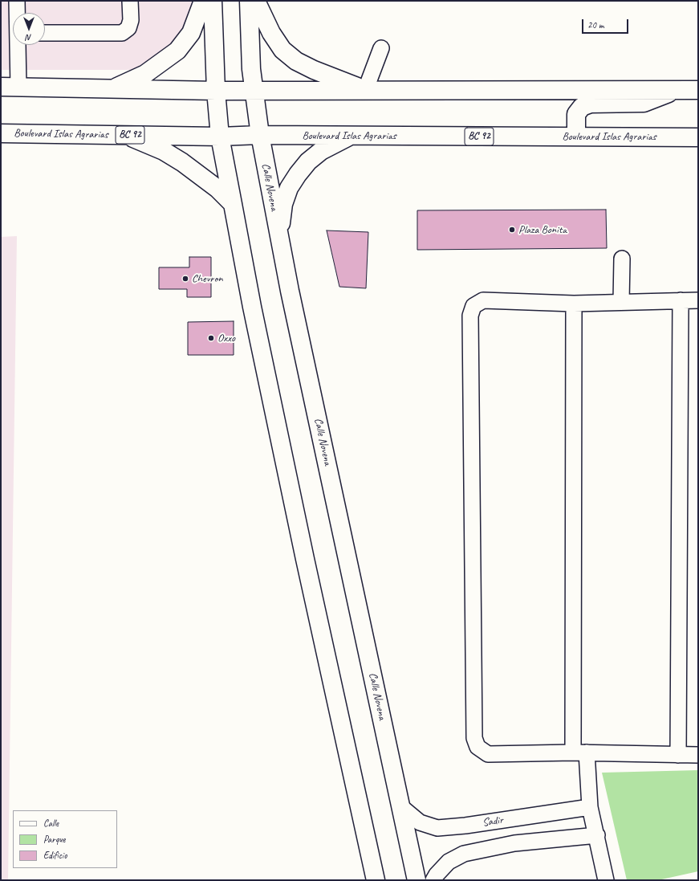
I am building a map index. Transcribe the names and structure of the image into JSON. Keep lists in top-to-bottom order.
{
  "streets": {
    "main road": ["Boulevard Islas Agrarias", "BC 92", "Calle Novena"],
    "street": ["Sadir"]
  },
  "crossings": [
    ["Boulevard Islas Agrarias", "Calle Novena"],
    ["Calle Novena", "Sadir"]
  ],
  "places": ["Plaza Bonita", "Chevron", "Oxxo"],
  "legend": ["Calle", "Parque", "Edificio"],
  "scale_bar": "20 m",
  "north": "bottom"
}
